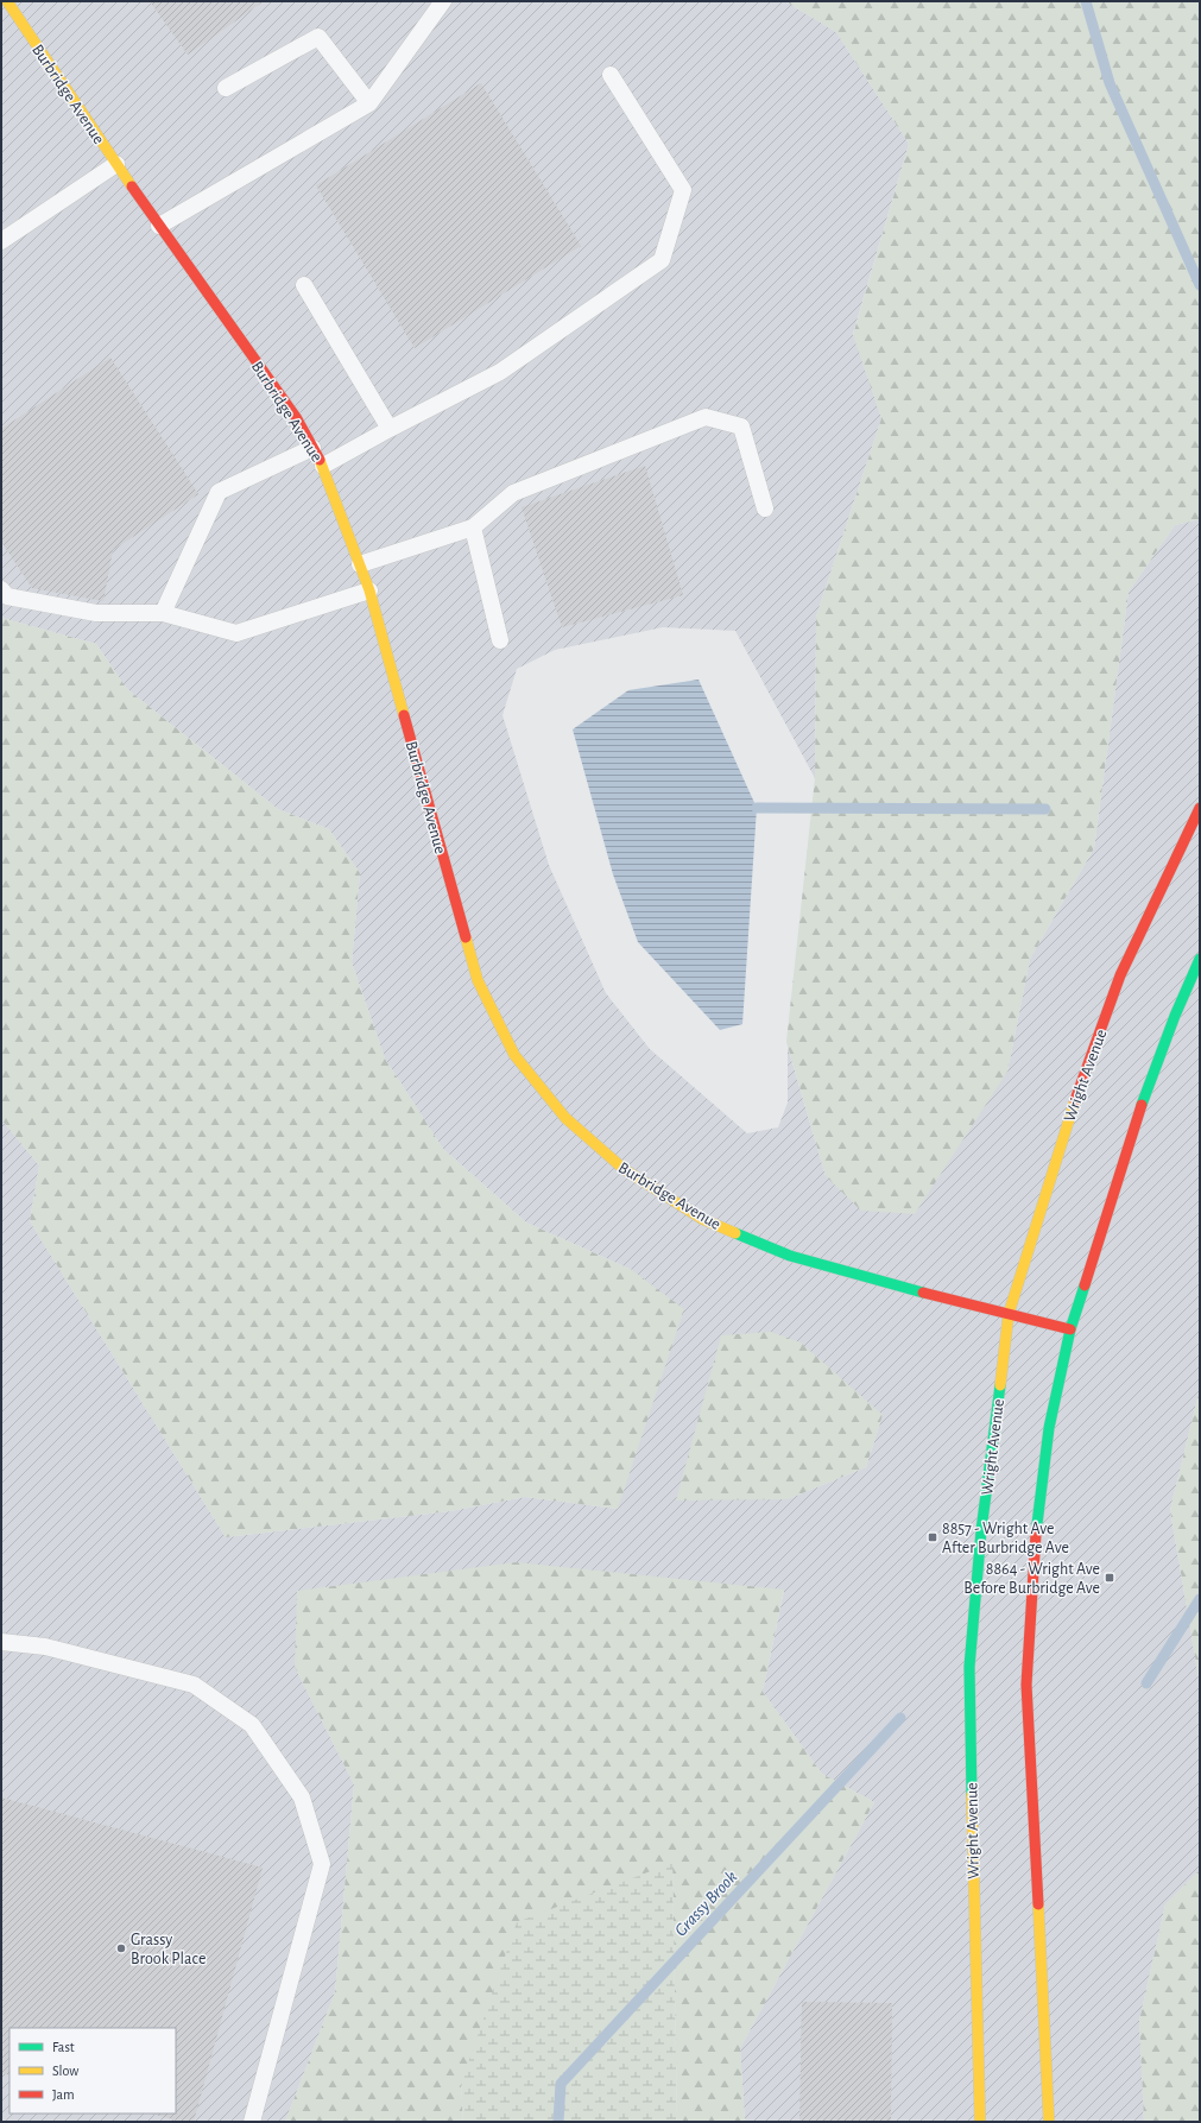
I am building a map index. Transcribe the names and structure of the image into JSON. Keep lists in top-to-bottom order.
{
  "streets": {
    "main road": ["Burbridge Avenue", "Wright Avenue"]
  },
  "crossings": [
    ["Burbridge Avenue", "Wright Avenue"]
  ],
  "water": ["Grassy Brook"],
  "places": {
    "transit": ["8857 - Wright Ave After Burbridge Ave", "8864 - Wright Ave Before Burbridge Ave"],
    "other": ["Grassy Brook Place"]
  },
  "legend": ["Fast", "Slow", "Jam"]
}
